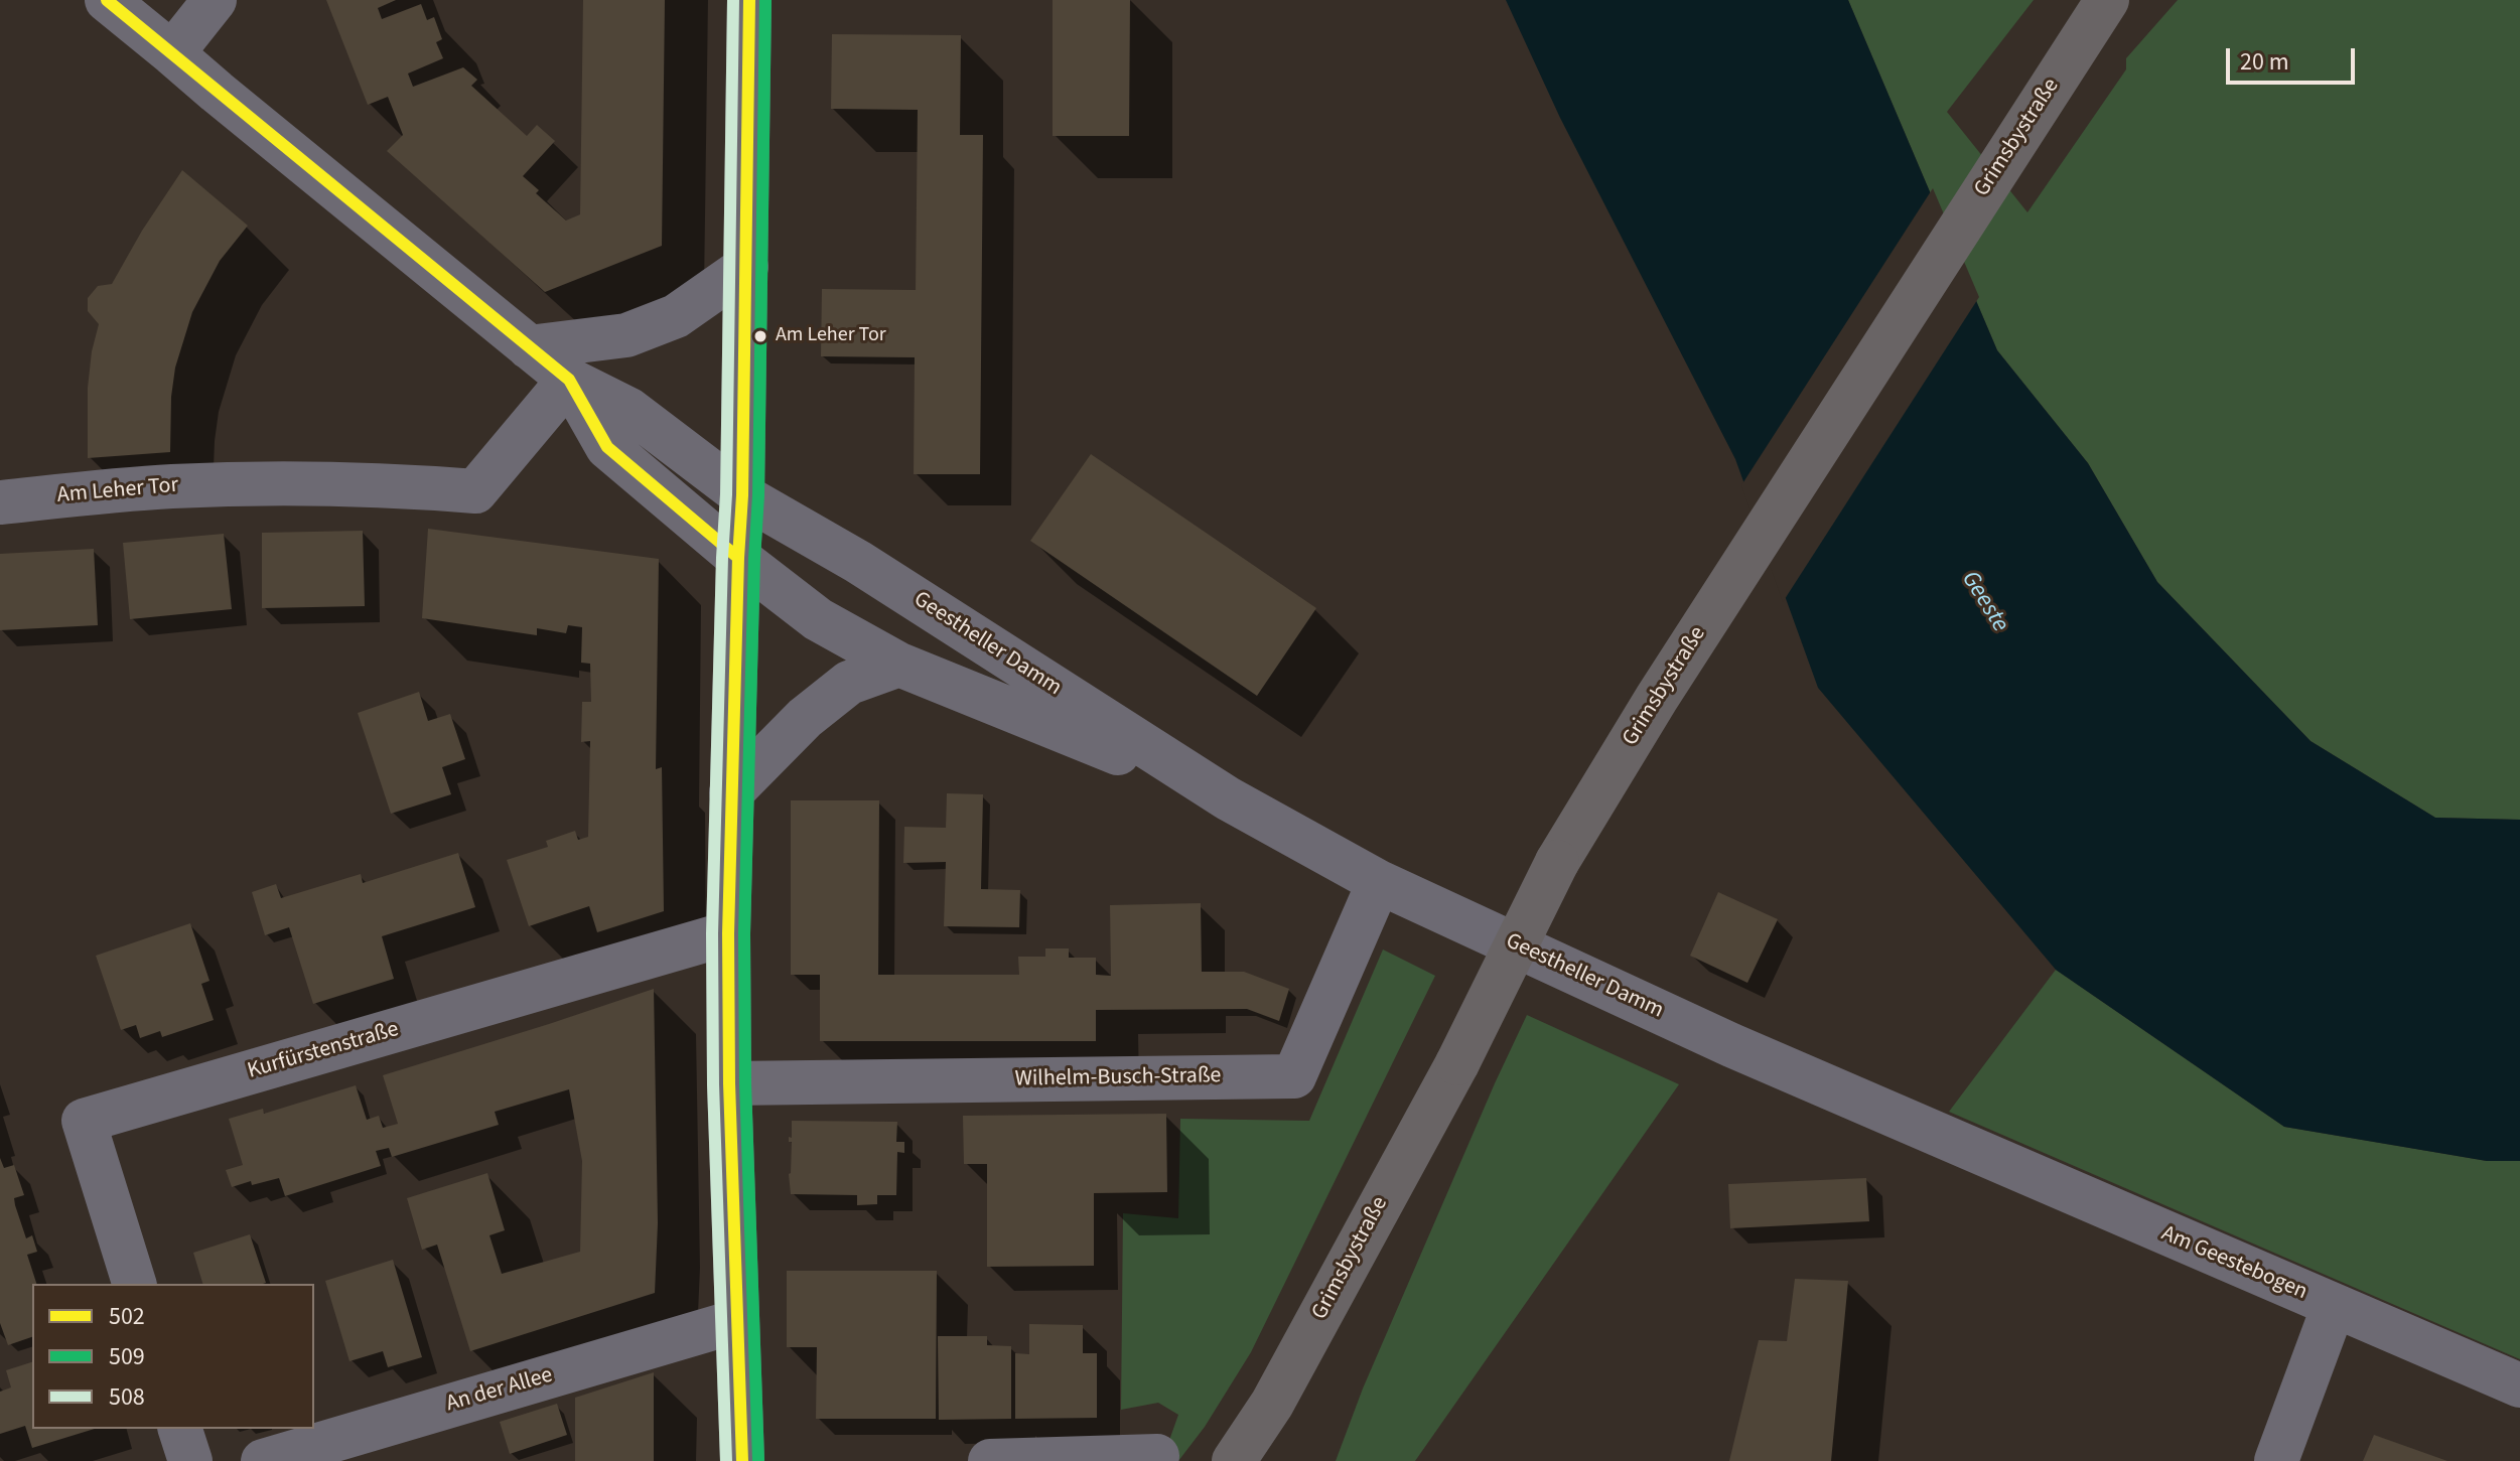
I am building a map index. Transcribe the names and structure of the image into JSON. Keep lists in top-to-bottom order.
{
  "streets": {
    "highway": ["Grimsbystraße"],
    "street": [
      "Am Leher Tor",
      "Geestheller Damm",
      "Kurfürstenstraße",
      "Wilhelm-Busch-Straße",
      "Am Geestebogen",
      "An der Allee"
    ]
  },
  "crossings": [
    ["Am Leher Tor", "Geestheller Damm"],
    ["Geestheller Damm", "Wilhelm-Busch-Straße"],
    ["Geestheller Damm", "Am Geestebogen"]
  ],
  "water": ["Geeste"],
  "places": ["Am Leher Tor"],
  "lines": ["transit line 502", "transit line 509", "transit line 508"],
  "legend": ["502", "509", "508"],
  "scale_bar": "20 m"
}
